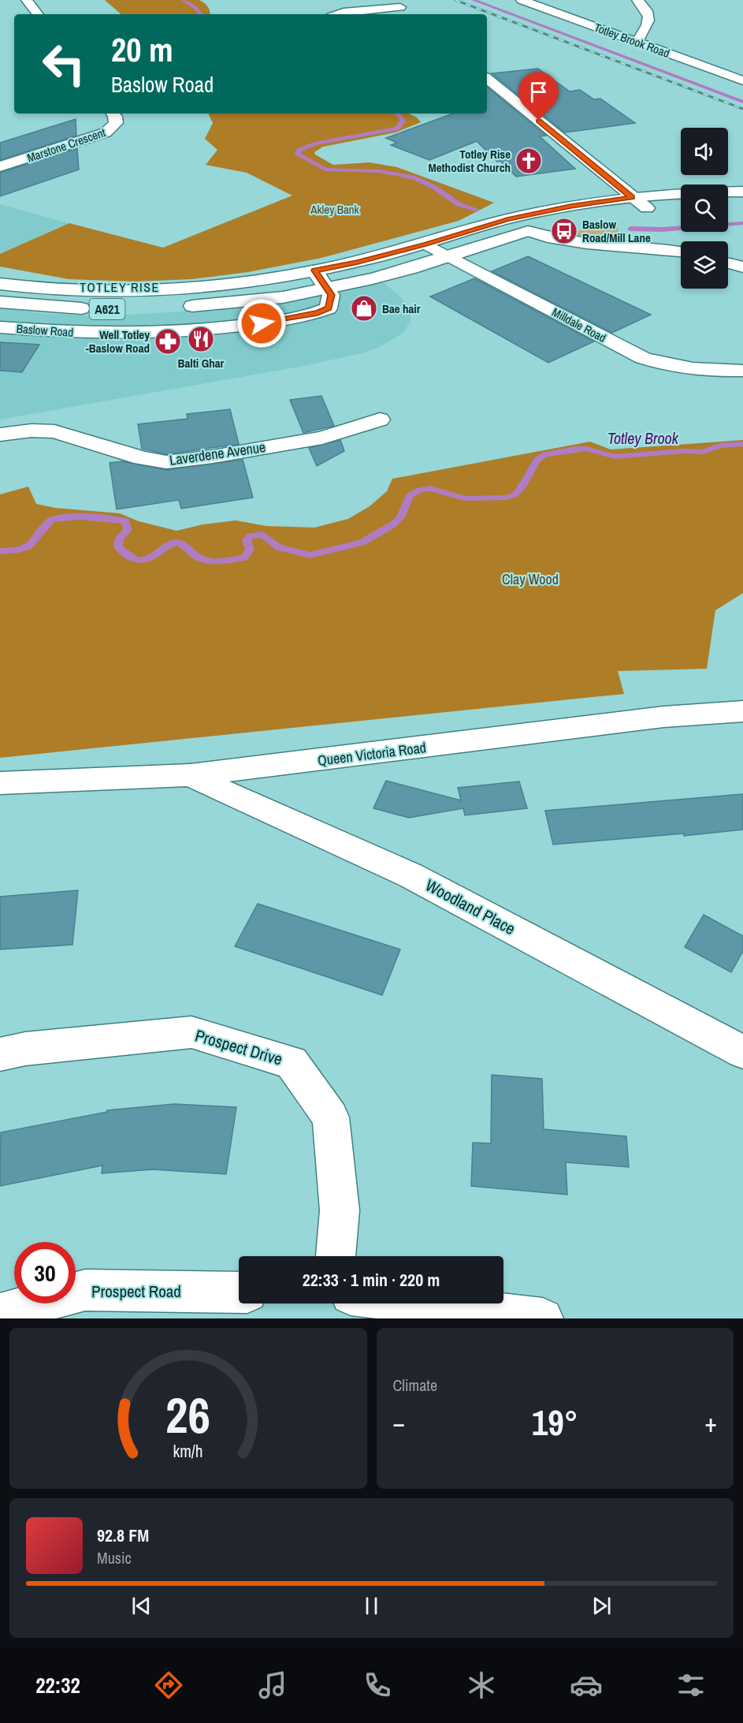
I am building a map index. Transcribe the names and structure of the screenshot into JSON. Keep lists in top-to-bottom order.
{
  "streets": {
    "street": [
      "Totley Brook Road",
      "Marstone Crescent",
      "A621",
      "Milldale Road",
      "Baslow Road",
      "Laverdene Avenue",
      "Queen Victoria Road",
      "Woodland Place",
      "Prospect Drive",
      "Prospect Road"
    ]
  },
  "crossings": [
    ["A621", "Milldale Road"],
    ["Queen Victoria Road", "Woodland Place"]
  ],
  "districts": ["TOTLEY RISE"],
  "water": ["Totley Brook"],
  "parks": ["Akley Bank", "Clay Wood"],
  "places": {
    "church": ["Totley Rise Methodist Church"],
    "bus stop": ["Baslow Road/Mill Lane"],
    "shop": ["Bae hair"],
    "restaurant": ["Balti Ghar"],
    "pharmacy": ["Well Totley -Baslow Road"]
  },
  "page": {
    "turn": ["20 m", "Baslow Road"],
    "limit": "30",
    "trip": "22:33 · 1 min · 220 m",
    "tile": "Climate",
    "heat": ["−", "19°", "+"],
    "song": ["92.8 FM", "Music"],
    "tabs": "22:32",
    "gauge": ["26", "km/h"]
  }
}
